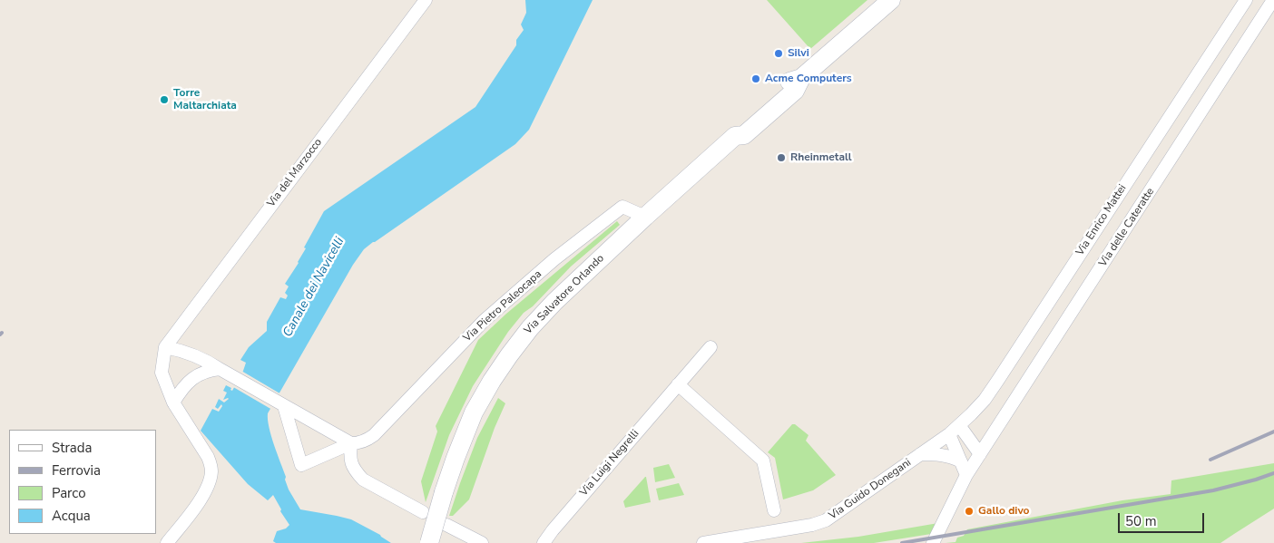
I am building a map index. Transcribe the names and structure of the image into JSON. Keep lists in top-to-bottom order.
{
  "streets": {
    "main road": ["Via Salvatore Orlando"],
    "street": [
      "Via del Marzocco",
      "Via Enrico Mattei",
      "Via delle Cateratte",
      "Via Pietro Paleocapa",
      "Via Luigi Negrelli",
      "Via Guido Donegani"
    ]
  },
  "crossings": [
    ["Via Enrico Mattei", "Via Guido Donegani"],
    ["Via Salvatore Orlando", "Via Pietro Paleocapa"]
  ],
  "water": ["Canale dei Navicelli"],
  "places": [
    "Silvi",
    "Acme Computers",
    "Torre Maltarchiata",
    "Rheinmetall",
    "Gallo divo"
  ],
  "legend": [
    "Strada",
    "Ferrovia",
    "Parco",
    "Acqua"
  ],
  "scale_bar": "50 m"
}
